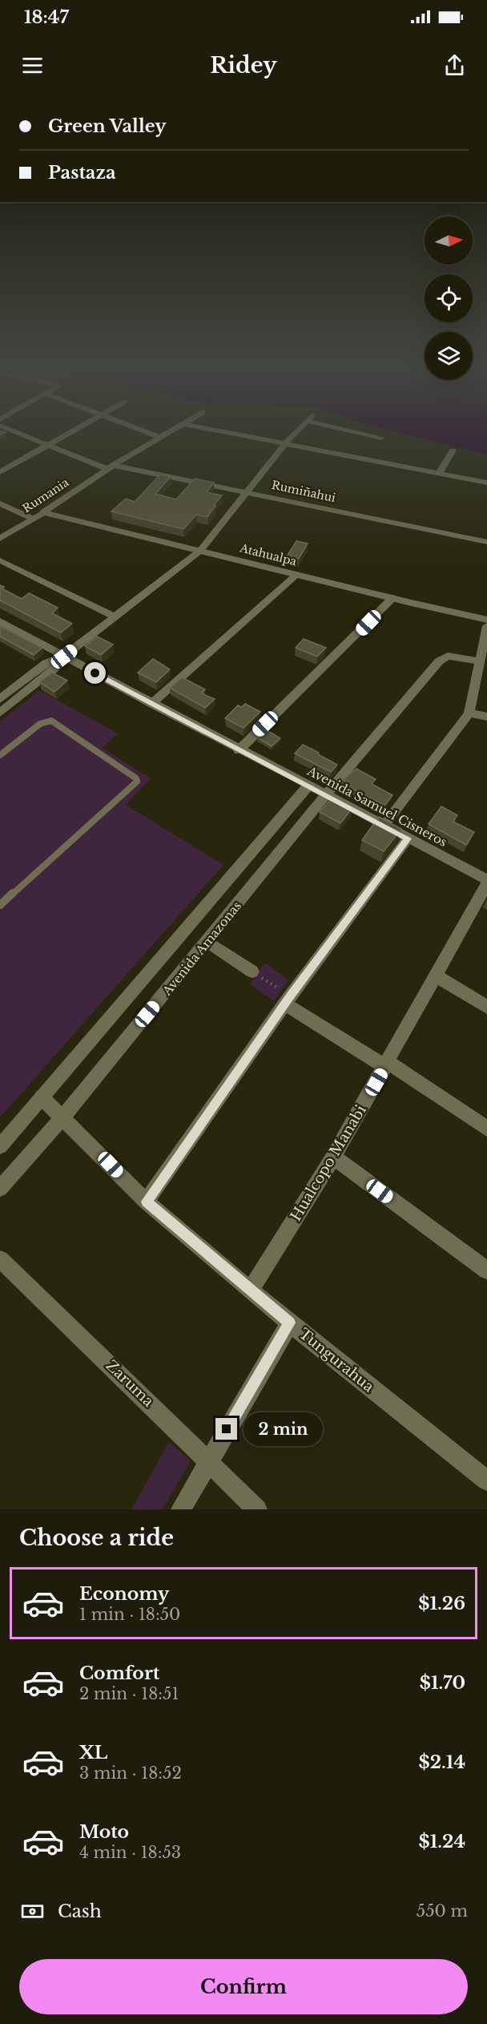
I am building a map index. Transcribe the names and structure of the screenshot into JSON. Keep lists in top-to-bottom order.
{
  "streets": {
    "street": [
      "Rumiñahui",
      "Rumania",
      "Atahualpa",
      "Avenida Samuel Cisneros",
      "Avenida Amazonas",
      "Hualcopo Manabi",
      "Tungurahua",
      "Zaruma"
    ]
  },
  "crossings": [
    ["Rumiñahui", "Rumania"],
    ["Rumania", "Atahualpa"],
    ["Avenida Samuel Cisneros", "Avenida Amazonas"],
    ["Avenida Amazonas", "Tungurahua"],
    ["Hualcopo Manabi", "Tungurahua"]
  ],
  "north": "right",
  "page": {
    "status": "18:47",
    "header": "Ridey",
    "banner": ["Green Valley", "Pastaza"],
    "bubble": "2 min",
    "heading": "Choose a ride",
    "list": [
      {
        "name": "Economy",
        "note": "1 min · 18:50",
        "value": "$1.26"
      },
      {
        "name": "Comfort",
        "note": "2 min · 18:51",
        "value": "$1.70"
      },
      {
        "name": "XL",
        "note": "3 min · 18:52",
        "value": "$2.14"
      },
      {
        "name": "Moto",
        "note": "4 min · 18:53",
        "value": "$1.24"
      }
    ],
    "pay": ["Cash", "550 m"],
    "buttons": "Confirm"
  }
}
